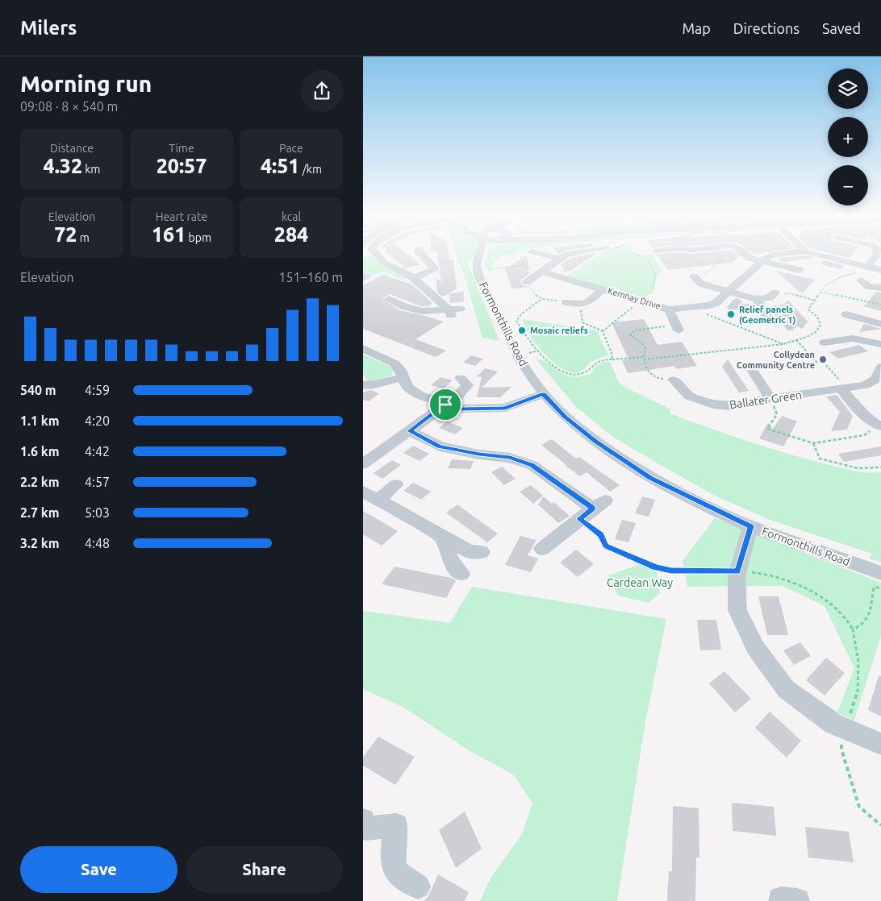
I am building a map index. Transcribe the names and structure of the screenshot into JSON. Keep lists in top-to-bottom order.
{
  "streets": {
    "street": ["Kemnay Drive", "Formonthills Road", "Ballater Green"]
  },
  "parks": ["Cardean Way"],
  "places": ["Relief panels (Geometric 1)", "Mosaic reliefs", "Collydean Community Centre"],
  "page": {
    "header": "Milers",
    "nav": ["Map", "Directions", "Saved"],
    "heading": ["Morning run", "09:08 · 8 × 540 m"],
    "map_buttons": ["+", "−"],
    "stats": [
      ["Distance", "4.32 km"],
      ["Time", "20:57"],
      ["Pace", "4:51 /km"],
      ["Elevation", "72 m"],
      ["Heart rate", "161 bpm"],
      ["kcal", "284"]
    ],
    "chart": ["Elevation", "151–160 m"],
    "list": [
      {
        "name": "540 m",
        "note": "4:59"
      },
      {
        "name": "1.1 km",
        "note": "4:20"
      },
      {
        "name": "1.6 km",
        "note": "4:42"
      },
      {
        "name": "2.2 km",
        "note": "4:57"
      },
      {
        "name": "2.7 km",
        "note": "5:03"
      },
      {
        "name": "3.2 km",
        "note": "4:48"
      }
    ],
    "buttons": ["Save", "Share"]
  }
}
